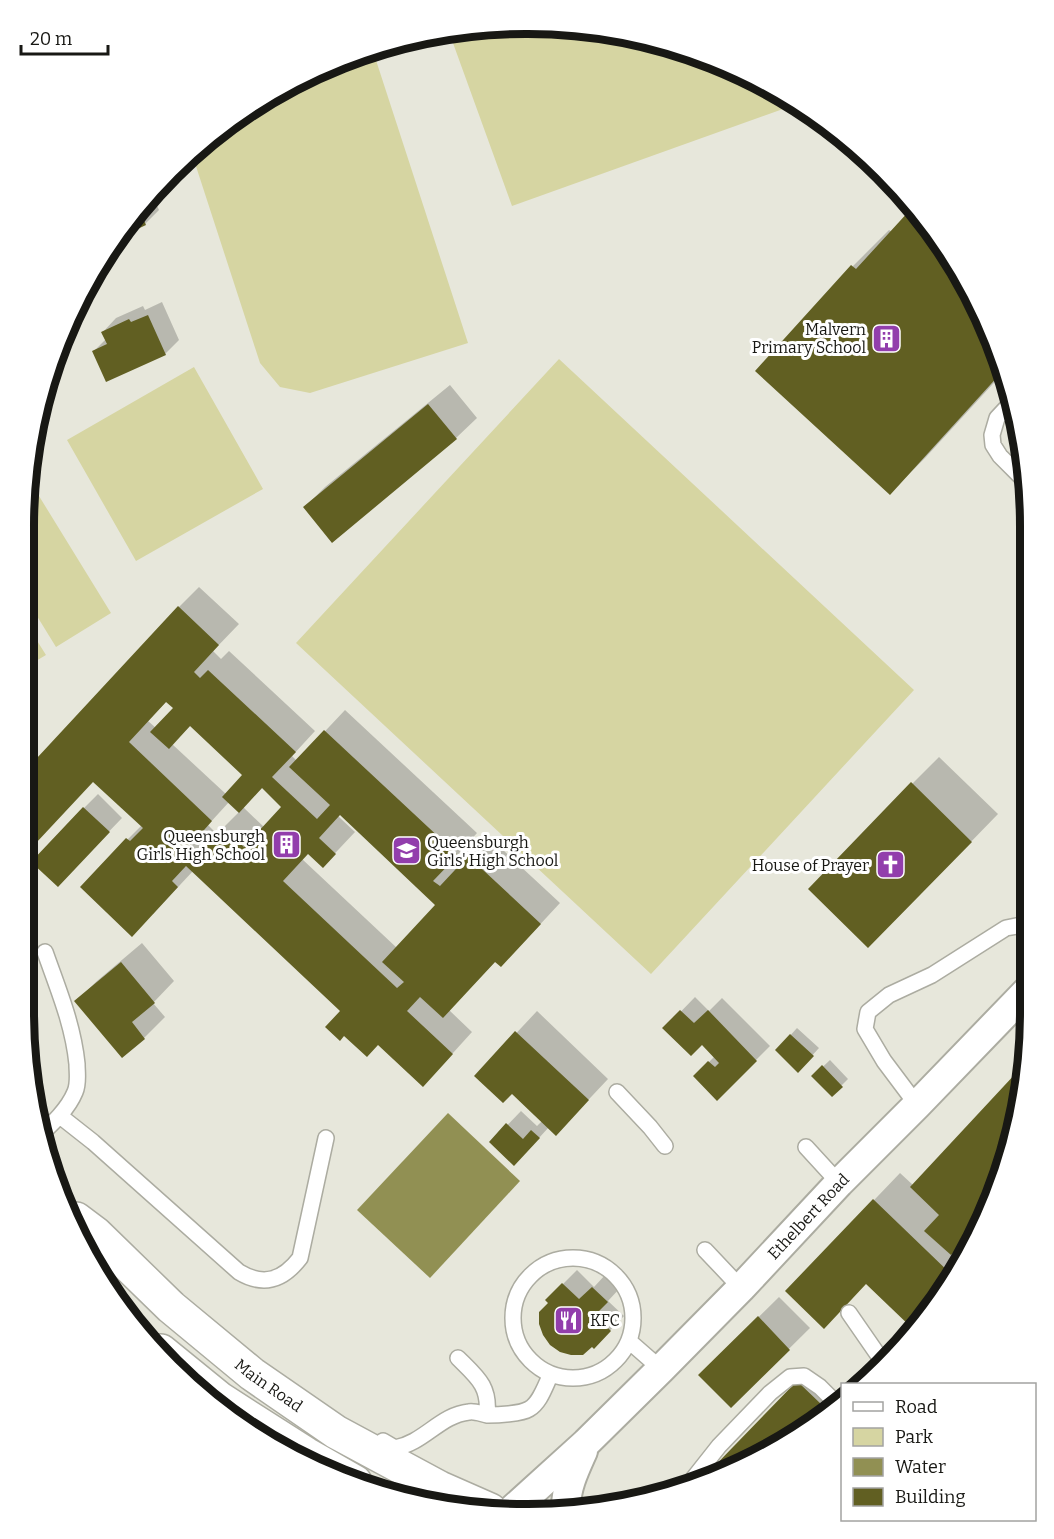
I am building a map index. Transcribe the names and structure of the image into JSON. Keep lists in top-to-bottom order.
{
  "streets": {
    "main road": ["Main Road"],
    "street": ["Ethelbert Road"]
  },
  "places": {
    "building": ["Malvern Primary School", "Queensburgh Girls High School"],
    "school or university": ["Queensburgh Girls' High School"],
    "church": ["House of Prayer"],
    "restaurant": ["KFC"]
  },
  "legend": [
    "Road",
    "Park",
    "Water",
    "Building"
  ],
  "scale_bar": "20 m"
}
